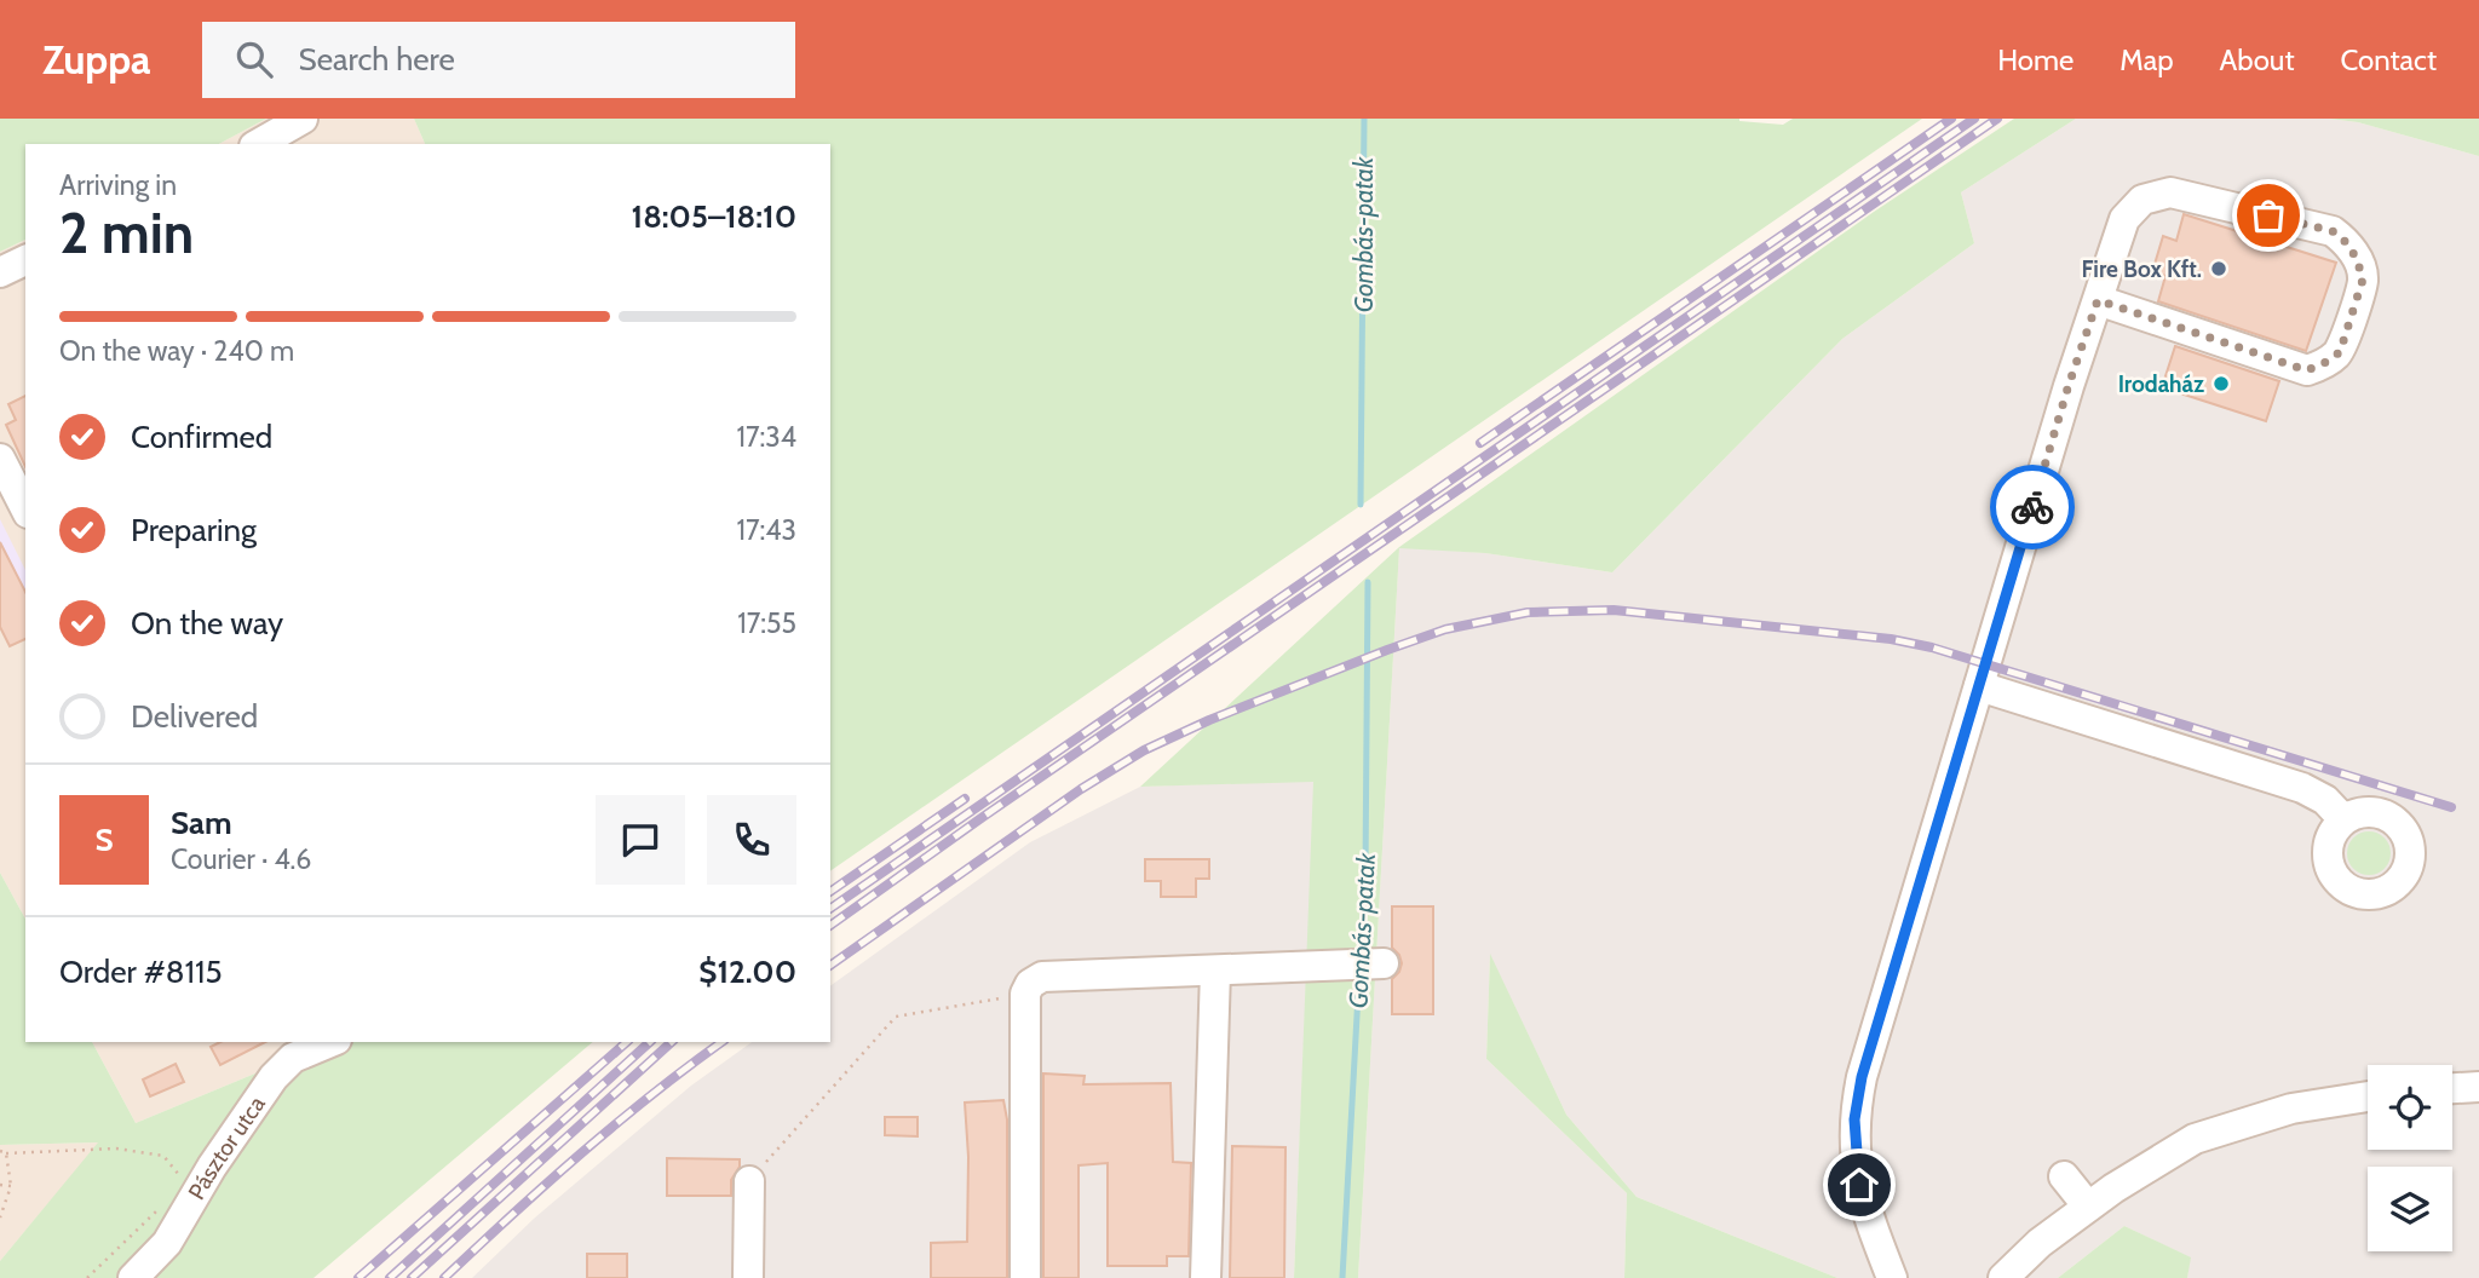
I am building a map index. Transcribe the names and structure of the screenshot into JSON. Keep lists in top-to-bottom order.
{
  "streets": {
    "street": ["Pásztor utca"]
  },
  "water": ["Gombás-patak"],
  "places": ["Fire Box Kft.", "Irodaház"],
  "page": {
    "header": "Zuppa",
    "search": "Search here",
    "nav": [
      "Home",
      "Map",
      "About",
      "Contact"
    ],
    "heading": ["2 min", "Arriving in", "18:05–18:10"],
    "panel": [
      "Sam",
      "Courier · 4.6",
      "Order #8115",
      "$12.00"
    ],
    "bar": "On the way · 240 m",
    "list": [
      ["Confirmed", "17:34"],
      ["Preparing", "17:43"],
      ["On the way", "17:55"],
      "Delivered"
    ],
    "round": "S"
  }
}
